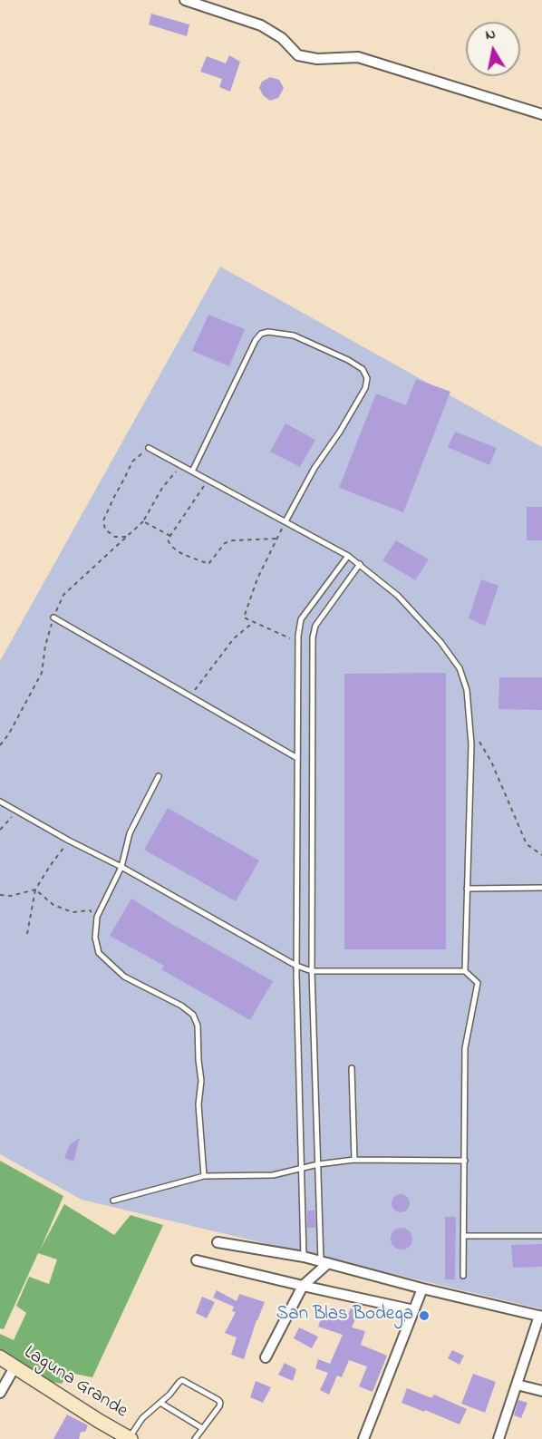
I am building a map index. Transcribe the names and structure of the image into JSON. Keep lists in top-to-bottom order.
{
  "streets": {
    "main road": ["Laguna Grande"]
  },
  "places": ["San Blas Bodega"],
  "north": "top"
}
